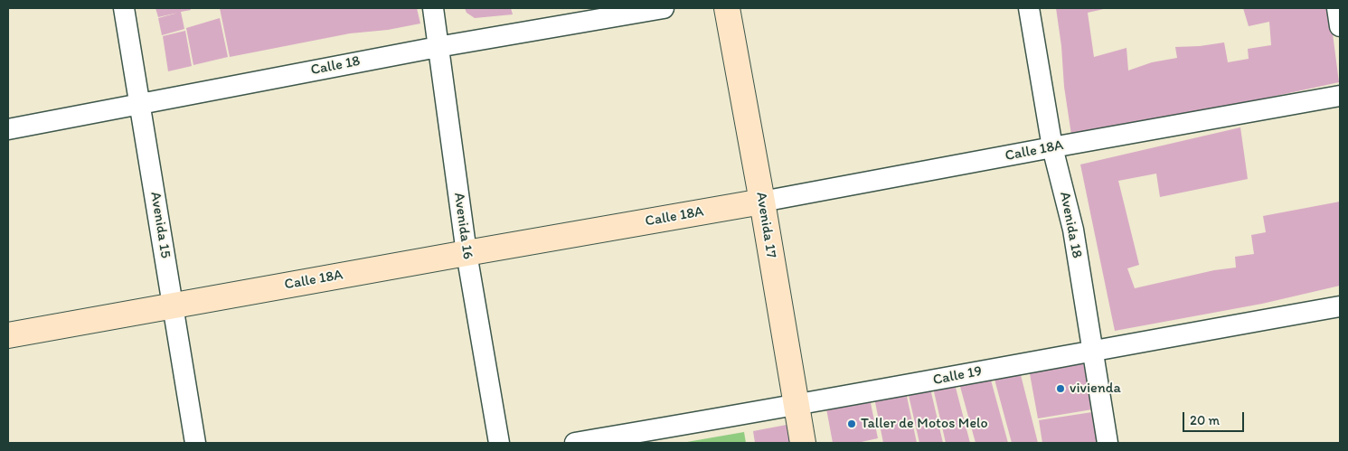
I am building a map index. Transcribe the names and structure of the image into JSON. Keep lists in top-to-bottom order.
{
  "streets": {
    "street": [
      "Calle 18",
      "Calle 18A",
      "Avenida 15",
      "Avenida 17",
      "Avenida 18",
      "Avenida 16",
      "Calle 19"
    ]
  },
  "crossings": [
    ["Calle 18", "Avenida 15"],
    ["Calle 18", "Avenida 16"],
    ["Calle 18A", "Avenida 15"],
    ["Calle 18A", "Avenida 17"],
    ["Calle 18A", "Avenida 18"],
    ["Calle 18A", "Avenida 16"],
    ["Avenida 17", "Calle 19"],
    ["Avenida 18", "Calle 19"]
  ],
  "places": ["vivienda", "Taller de Motos Melo"],
  "scale_bar": "20 m"
}
